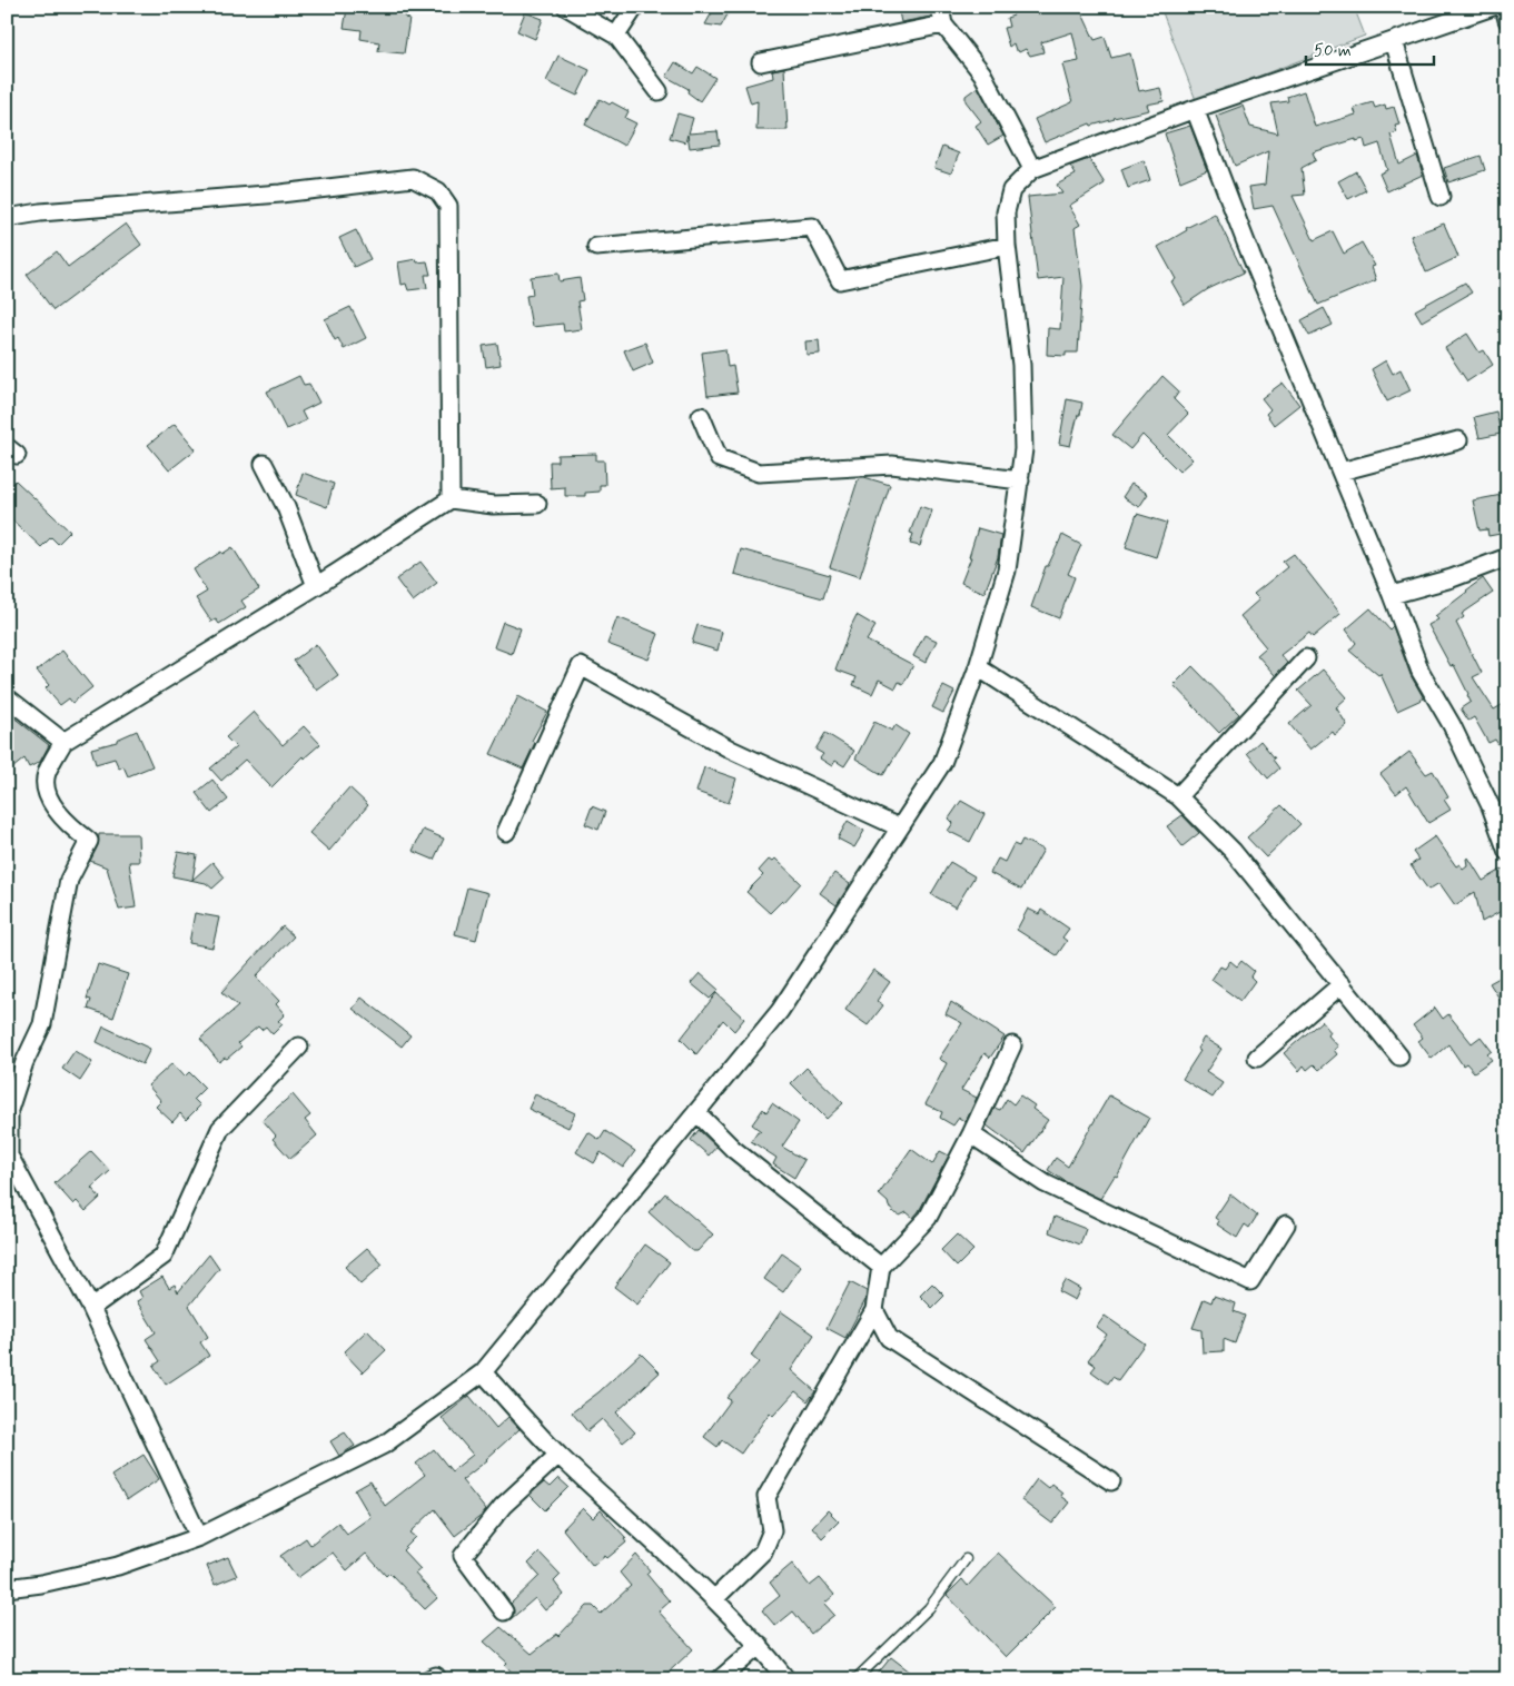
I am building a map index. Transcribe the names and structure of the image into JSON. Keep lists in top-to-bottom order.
{
  "scale_bar": "50 m"
}
